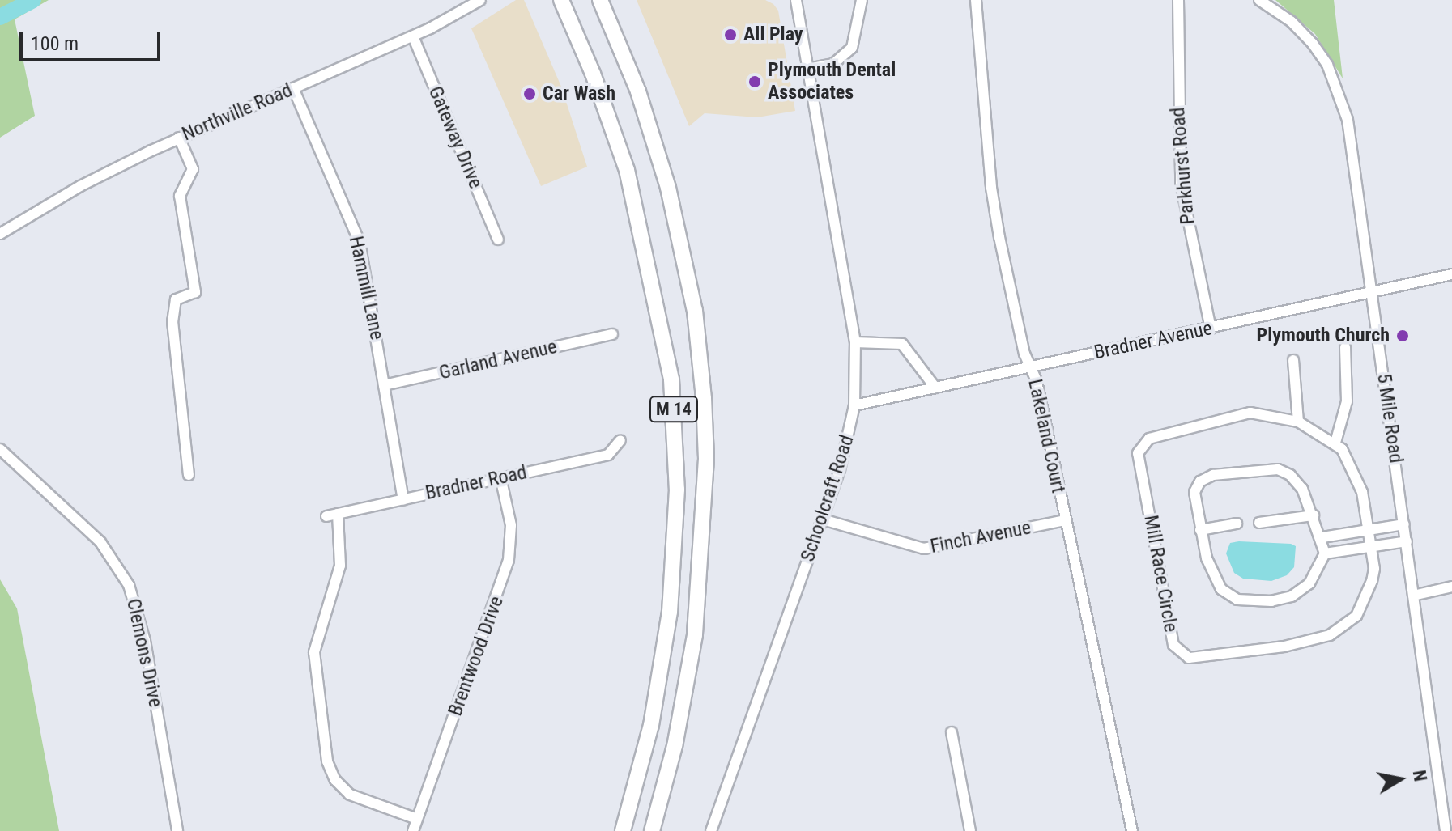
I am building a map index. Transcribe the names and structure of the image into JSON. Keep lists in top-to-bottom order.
{
  "streets": {
    "highway": ["M 14"],
    "street": [
      "Northville Road",
      "Gateway Drive",
      "Parkhurst Road",
      "Hammill Lane",
      "Bradner Avenue",
      "Garland Avenue",
      "5 Mile Road",
      "Lakeland Court",
      "Bradner Road",
      "Schoolcraft Road",
      "Finch Avenue",
      "Mill Race Circle",
      "Clemons Drive",
      "Brentwood Drive"
    ]
  },
  "crossings": [
    ["Northville Road", "Gateway Drive"],
    ["Northville Road", "Hammill Lane"],
    ["Parkhurst Road", "Bradner Avenue"],
    ["Hammill Lane", "Garland Avenue"],
    ["Hammill Lane", "Bradner Road"],
    ["Bradner Avenue", "5 Mile Road"],
    ["Bradner Avenue", "Lakeland Court"],
    ["Bradner Avenue", "Schoolcraft Road"],
    ["Lakeland Court", "Finch Avenue"],
    ["Bradner Road", "Brentwood Drive"],
    ["Schoolcraft Road", "Finch Avenue"]
  ],
  "places": [
    "All Play",
    "Plymouth Dental Associates",
    "Car Wash",
    "Plymouth Church"
  ],
  "scale_bar": "100 m",
  "north": "right"
}
